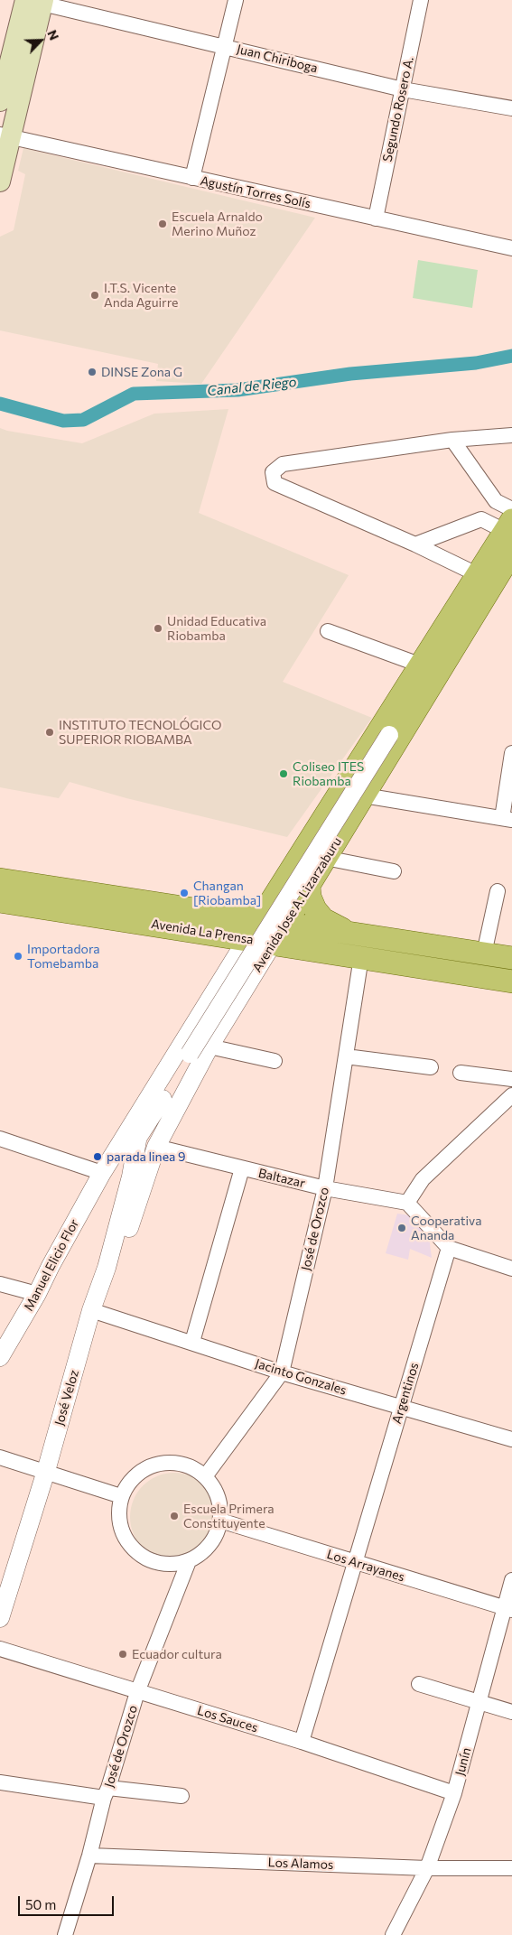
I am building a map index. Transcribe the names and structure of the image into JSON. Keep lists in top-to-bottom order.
{
  "streets": {
    "main road": ["Avenida Jose A. Lizarzaburu", "Avenida La Prensa"],
    "street": [
      "Juan Chiriboga",
      "Segundo Rosero A.",
      "Agustín Torres Solís",
      "Baltazar",
      "José de Orozco",
      "Manuel Elicio Flor",
      "Jacinto Gonzales",
      "Argentinos",
      "José Veloz",
      "Los Arrayanes",
      "Los Sauces",
      "Junín",
      "Los Alamos"
    ]
  },
  "crossings": [
    ["Juan Chiriboga", "Segundo Rosero A."],
    ["Segundo Rosero A.", "Agustín Torres Solís"],
    ["Avenida Jose A. Lizarzaburu", "Avenida La Prensa"],
    ["Avenida Jose A. Lizarzaburu", "Baltazar"],
    ["Avenida Jose A. Lizarzaburu", "Manuel Elicio Flor"],
    ["Avenida Jose A. Lizarzaburu", "José Veloz"],
    ["Avenida La Prensa", "José de Orozco"],
    ["Baltazar", "José de Orozco"],
    ["José de Orozco", "Jacinto Gonzales"],
    ["José de Orozco", "Los Arrayanes"],
    ["José de Orozco", "Los Sauces"],
    ["José de Orozco", "Los Alamos"],
    ["Jacinto Gonzales", "Argentinos"],
    ["Jacinto Gonzales", "José Veloz"],
    ["Argentinos", "Los Arrayanes"],
    ["Argentinos", "Los Sauces"],
    ["Los Arrayanes", "Junín"],
    ["Los Sauces", "Junín"],
    ["Junín", "Los Alamos"]
  ],
  "water": ["Canal de Riego"],
  "places": [
    "Escuela Arnaldo Merino Muñoz",
    "I.T.S. Vicente Anda Aguirre",
    "DINSE Zona G",
    "Unidad Educativa Riobamba",
    "INSTITUTO TECNOLÓGICO SUPERIOR RIOBAMBA",
    "Coliseo ITES Riobamba",
    "Changan [Riobamba]",
    "Importadora Tomebamba",
    "parada linea 9",
    "Cooperativa Ananda",
    "Escuela Primera Constituyente",
    "Ecuador cultura"
  ],
  "scale_bar": "50 m",
  "north": "top right"
}
